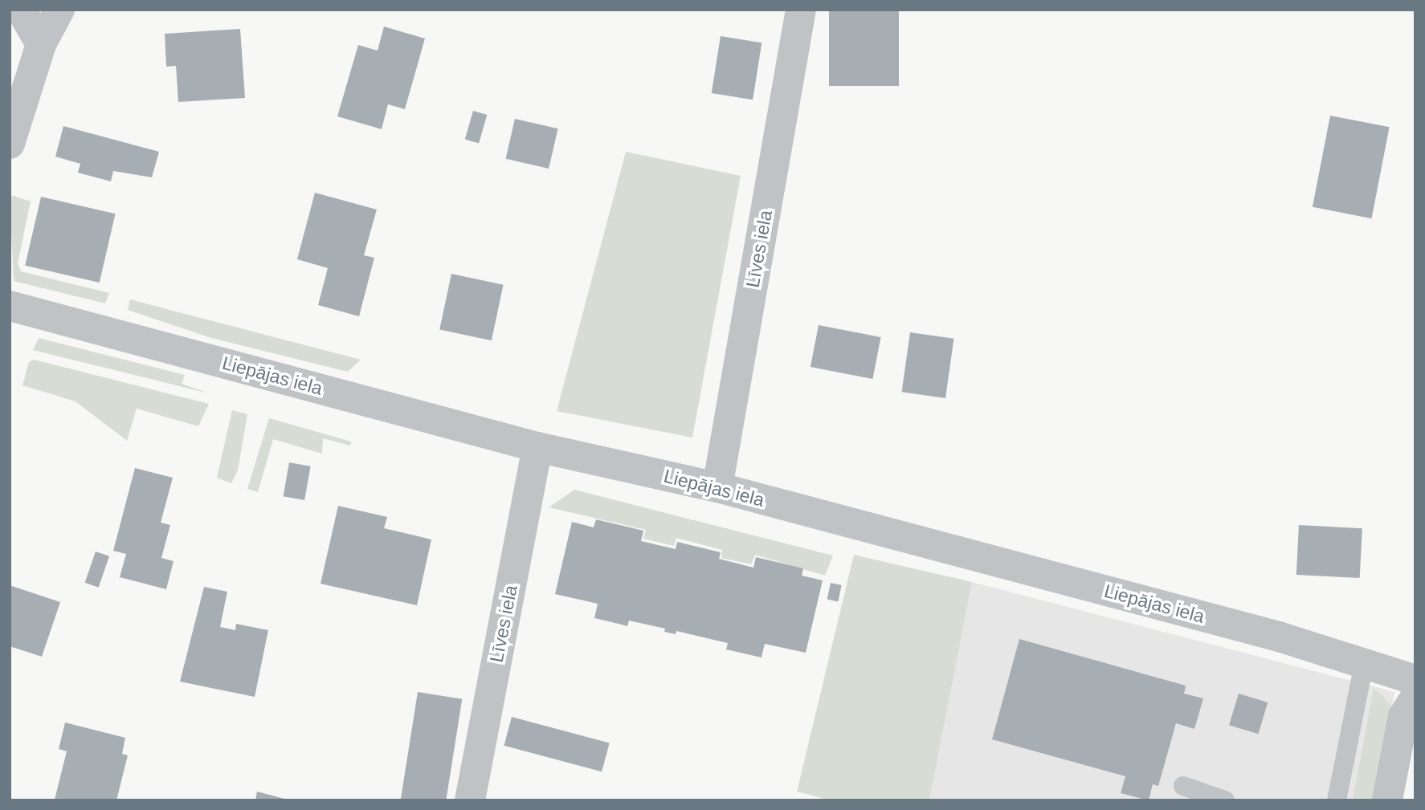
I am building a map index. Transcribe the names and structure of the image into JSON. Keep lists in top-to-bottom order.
{
  "streets": {
    "street": ["Līves iela", "Liepājas iela"]
  },
  "crossings": [
    ["Līves iela", "Liepājas iela"]
  ]
}
